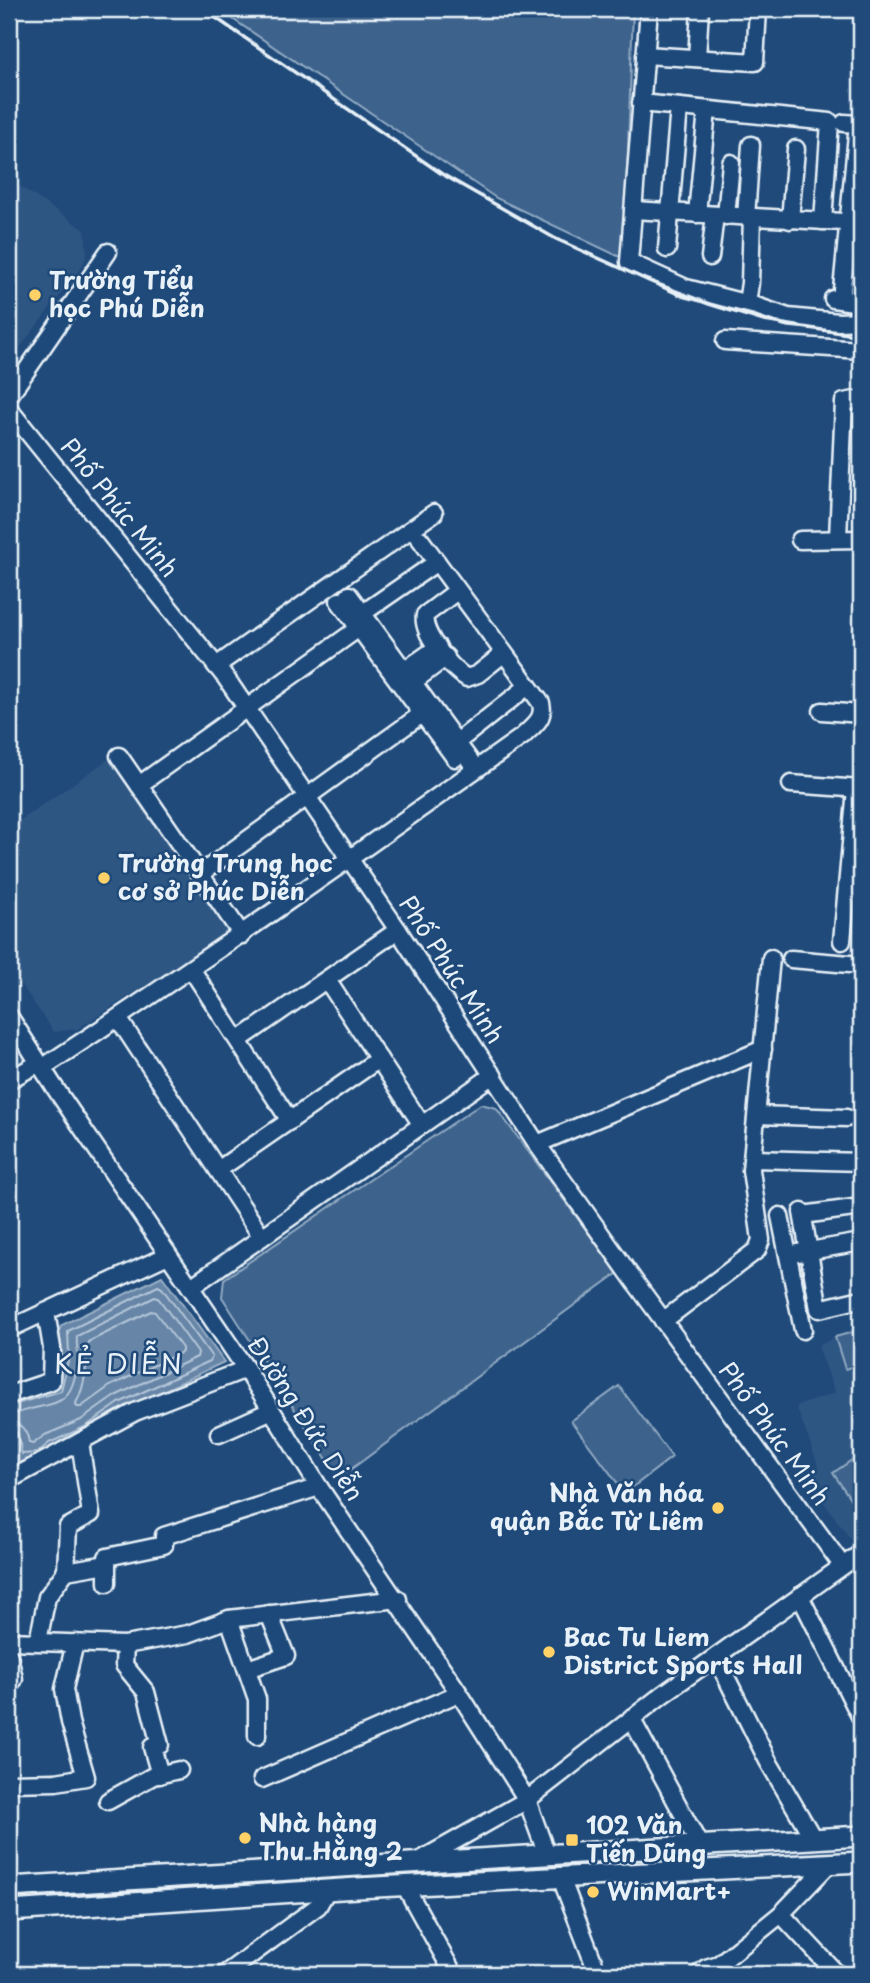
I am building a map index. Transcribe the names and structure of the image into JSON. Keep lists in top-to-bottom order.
{
  "streets": {
    "street": ["Phố Phúc Minh", "Đường Đức Diễn"]
  },
  "districts": ["KẺ DIỄN"],
  "places": {
    "other": [
      "Trường Tiểu học Phú Diễn",
      "Trường Trung học cơ sở Phúc Diễn",
      "Nhà Văn hóa quận Bắc Từ Liêm",
      "Bac Tu Liem District Sports Hall",
      "Nhà hàng Thu Hằng 2",
      "WinMart+"
    ],
    "transit": ["102 Văn Tiến Dũng"]
  }
}
